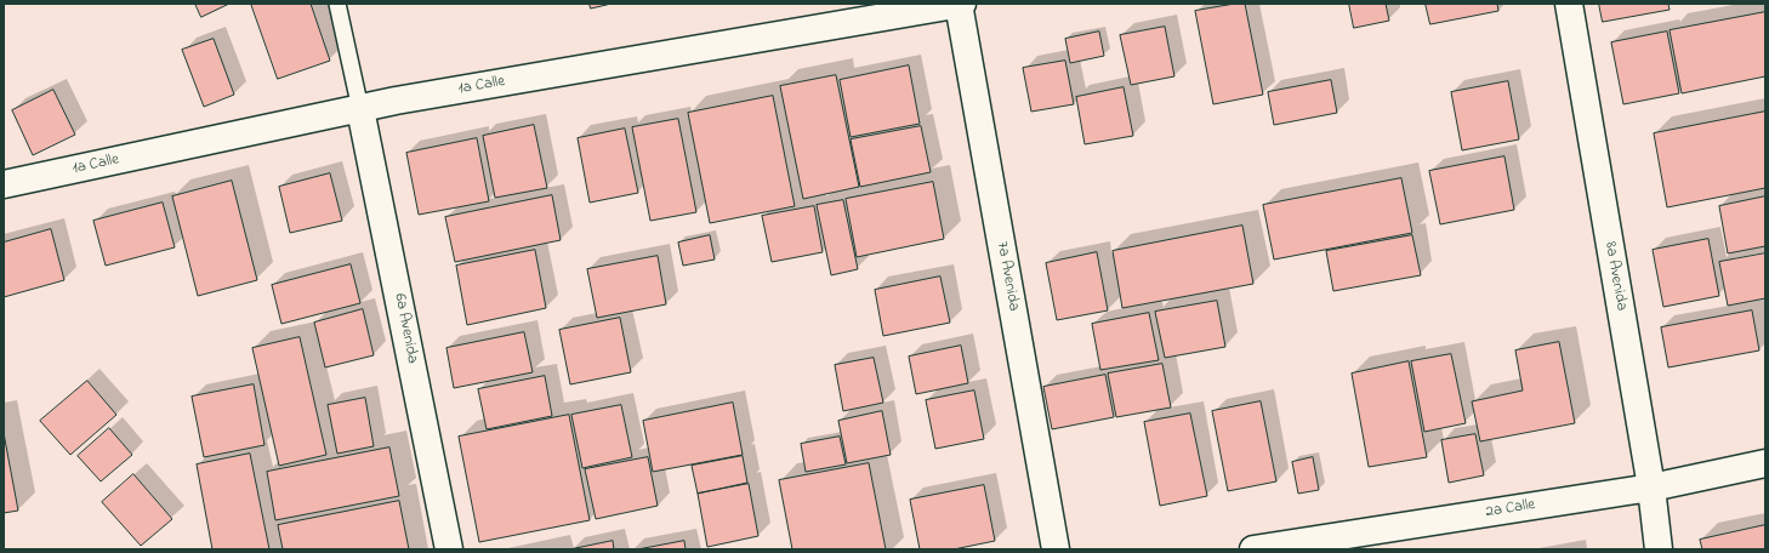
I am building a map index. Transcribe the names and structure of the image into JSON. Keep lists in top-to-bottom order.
{
  "streets": {
    "street": [
      "1a Calle",
      "7a Avenida",
      "8a Avenida",
      "6a Avenida",
      "2a Calle"
    ]
  },
  "crossings": [
    ["1a Calle", "7a Avenida"],
    ["1a Calle", "6a Avenida"],
    ["8a Avenida", "2a Calle"]
  ]
}
